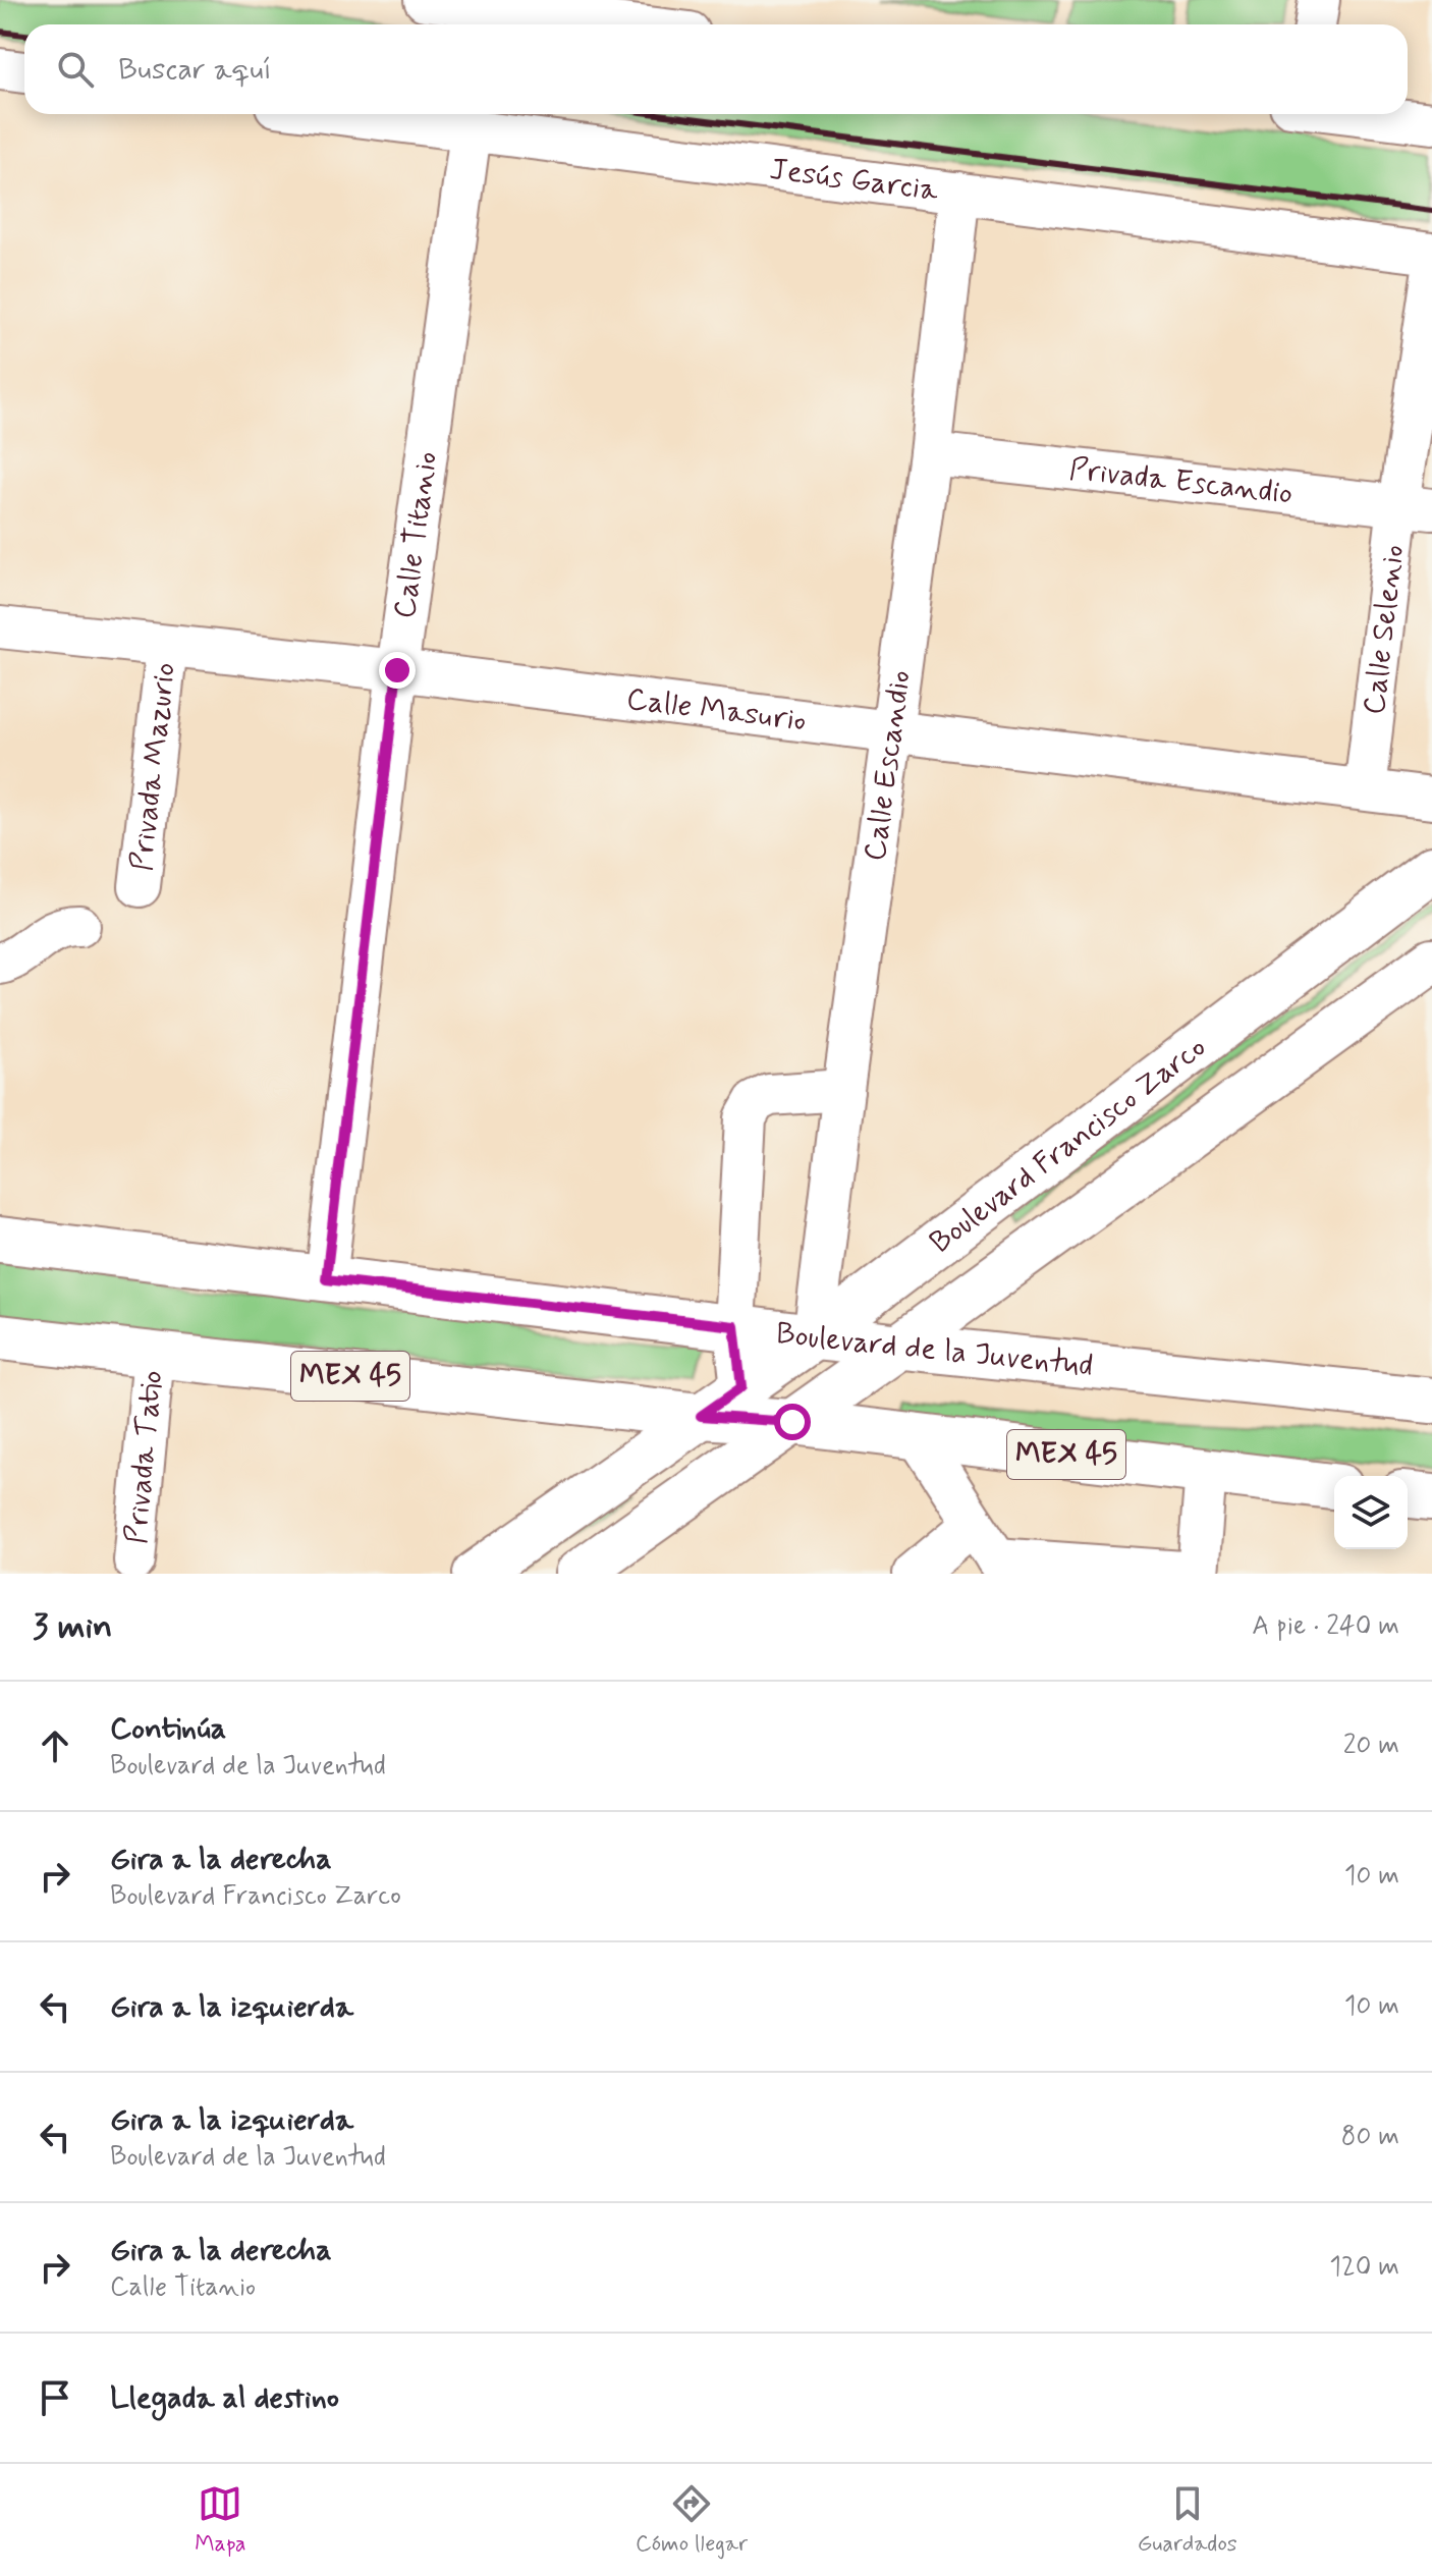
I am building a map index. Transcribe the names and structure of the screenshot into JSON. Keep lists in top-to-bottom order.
{
  "streets": {
    "main road": ["Boulevard Francisco Zarco", "Boulevard de la Juventud", "MEX 45"],
    "street": [
      "Jesús Garcia",
      "Privada Escandio",
      "Calle Titanio",
      "Calle Selenio",
      "Calle Masurio",
      "Calle Escandio",
      "Privada Mazurio",
      "Privada Tatio"
    ]
  },
  "crossings": [
    ["Jesús Garcia", "Calle Titanio"],
    ["Jesús Garcia", "Calle Escandio"],
    ["Privada Escandio", "Calle Selenio"],
    ["Privada Escandio", "Calle Escandio"],
    ["Calle Titanio", "Calle Masurio"],
    ["Calle Titanio", "Boulevard de la Juventud"],
    ["Calle Selenio", "Calle Masurio"],
    ["Calle Masurio", "Calle Escandio"],
    ["Calle Masurio", "Privada Mazurio"],
    ["Calle Escandio", "Boulevard Francisco Zarco"],
    ["Calle Escandio", "Boulevard de la Juventud"],
    ["Boulevard Francisco Zarco", "Boulevard de la Juventud"],
    ["Boulevard Francisco Zarco", "MEX 45"],
    ["MEX 45", "Privada Tatio"]
  ],
  "page": {
    "search": "Buscar aquí",
    "heading": ["3 min", "A pie · 240 m"],
    "list": [
      ["Continúa", "Boulevard de la Juventud", "20 m"],
      ["Gira a la derecha", "Boulevard Francisco Zarco", "10 m"],
      ["Gira a la izquierda", "10 m"],
      ["Gira a la izquierda", "Boulevard de la Juventud", "80 m"],
      ["Gira a la derecha", "Calle Titanio", "120 m"],
      "Llegada al destino"
    ],
    "nav": ["Mapa", "Cómo llegar", "Guardados"]
  }
}
